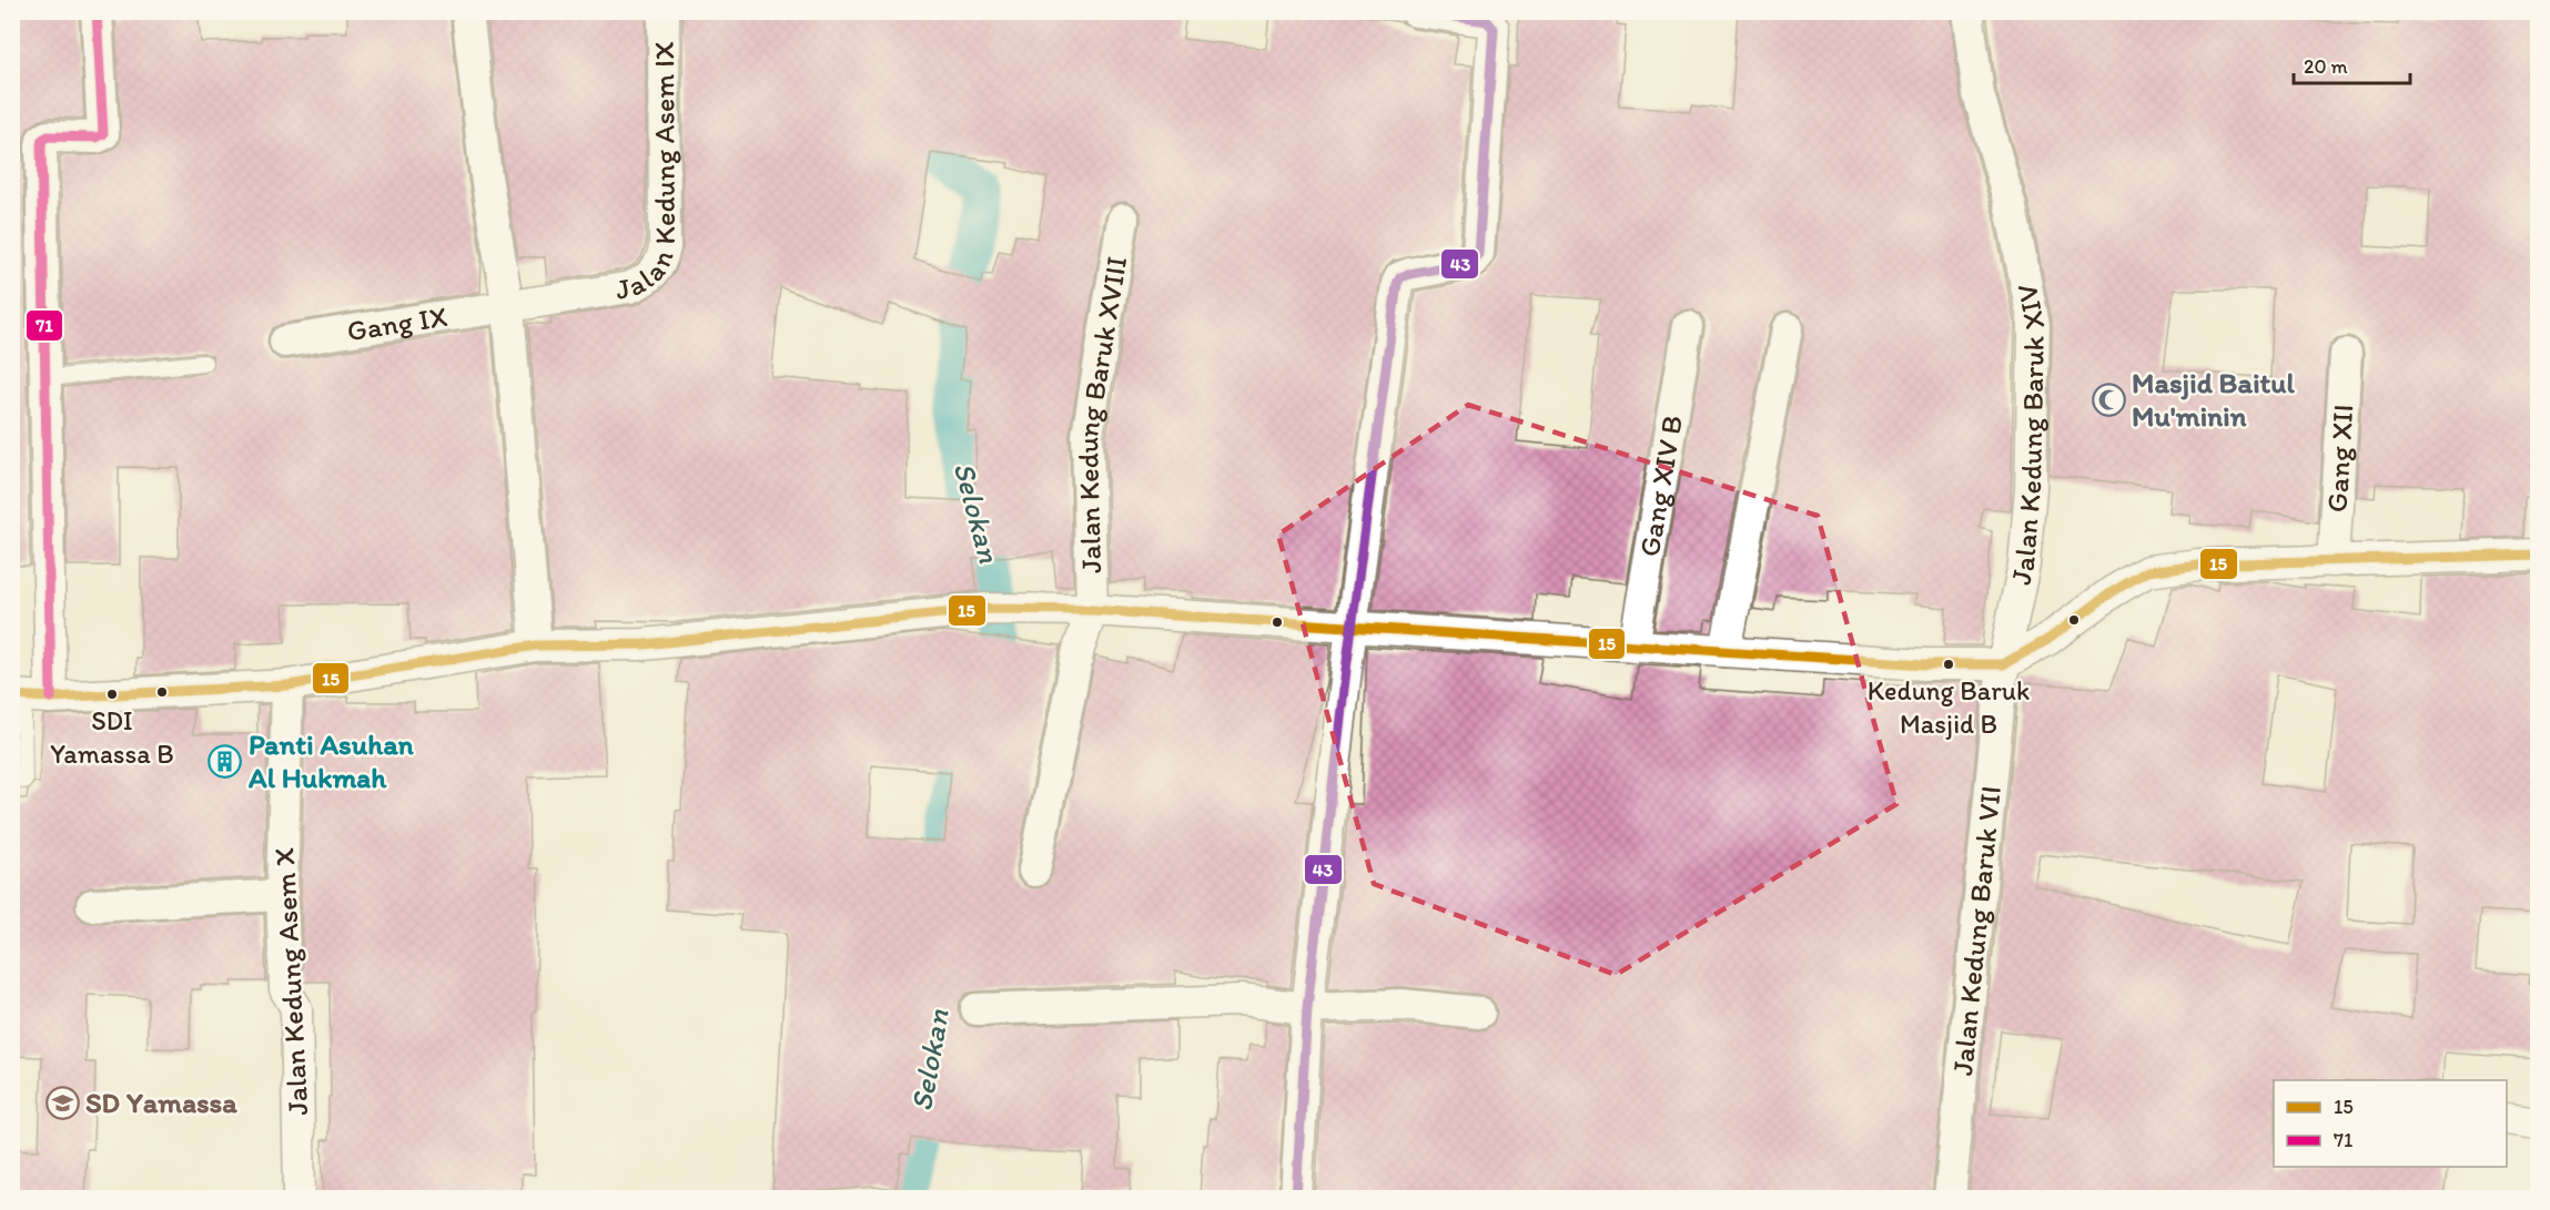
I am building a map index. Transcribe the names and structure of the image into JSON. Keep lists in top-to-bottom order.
{
  "streets": {
    "street": [
      "Jalan Kedung Asem IX",
      "Gang IX",
      "Jalan Kedung Baruk XVIII",
      "Jalan Kedung Baruk XIV",
      "Gang XII",
      "Gang XIV B",
      "Jalan Kedung Baruk VII",
      "Jalan Kedung Asem X"
    ]
  },
  "crossings": [
    ["Jalan Kedung Asem IX", "Gang IX"],
    ["Jalan Kedung Baruk XIV", "Jalan Kedung Baruk VII"]
  ],
  "water": ["Selokan"],
  "places": {
    "mosque": ["Masjid Baitul Mu'minin"],
    "other": ["Kedung Baruk Masjid B", "SDI Yamassa B"],
    "building": ["Panti Asuhan Al Hukmah"],
    "school or university": ["SD Yamassa"]
  },
  "lines": ["transit line 71", "transit line 43", "transit line 15"],
  "legend": ["15", "71"],
  "scale_bar": "20 m"
}
